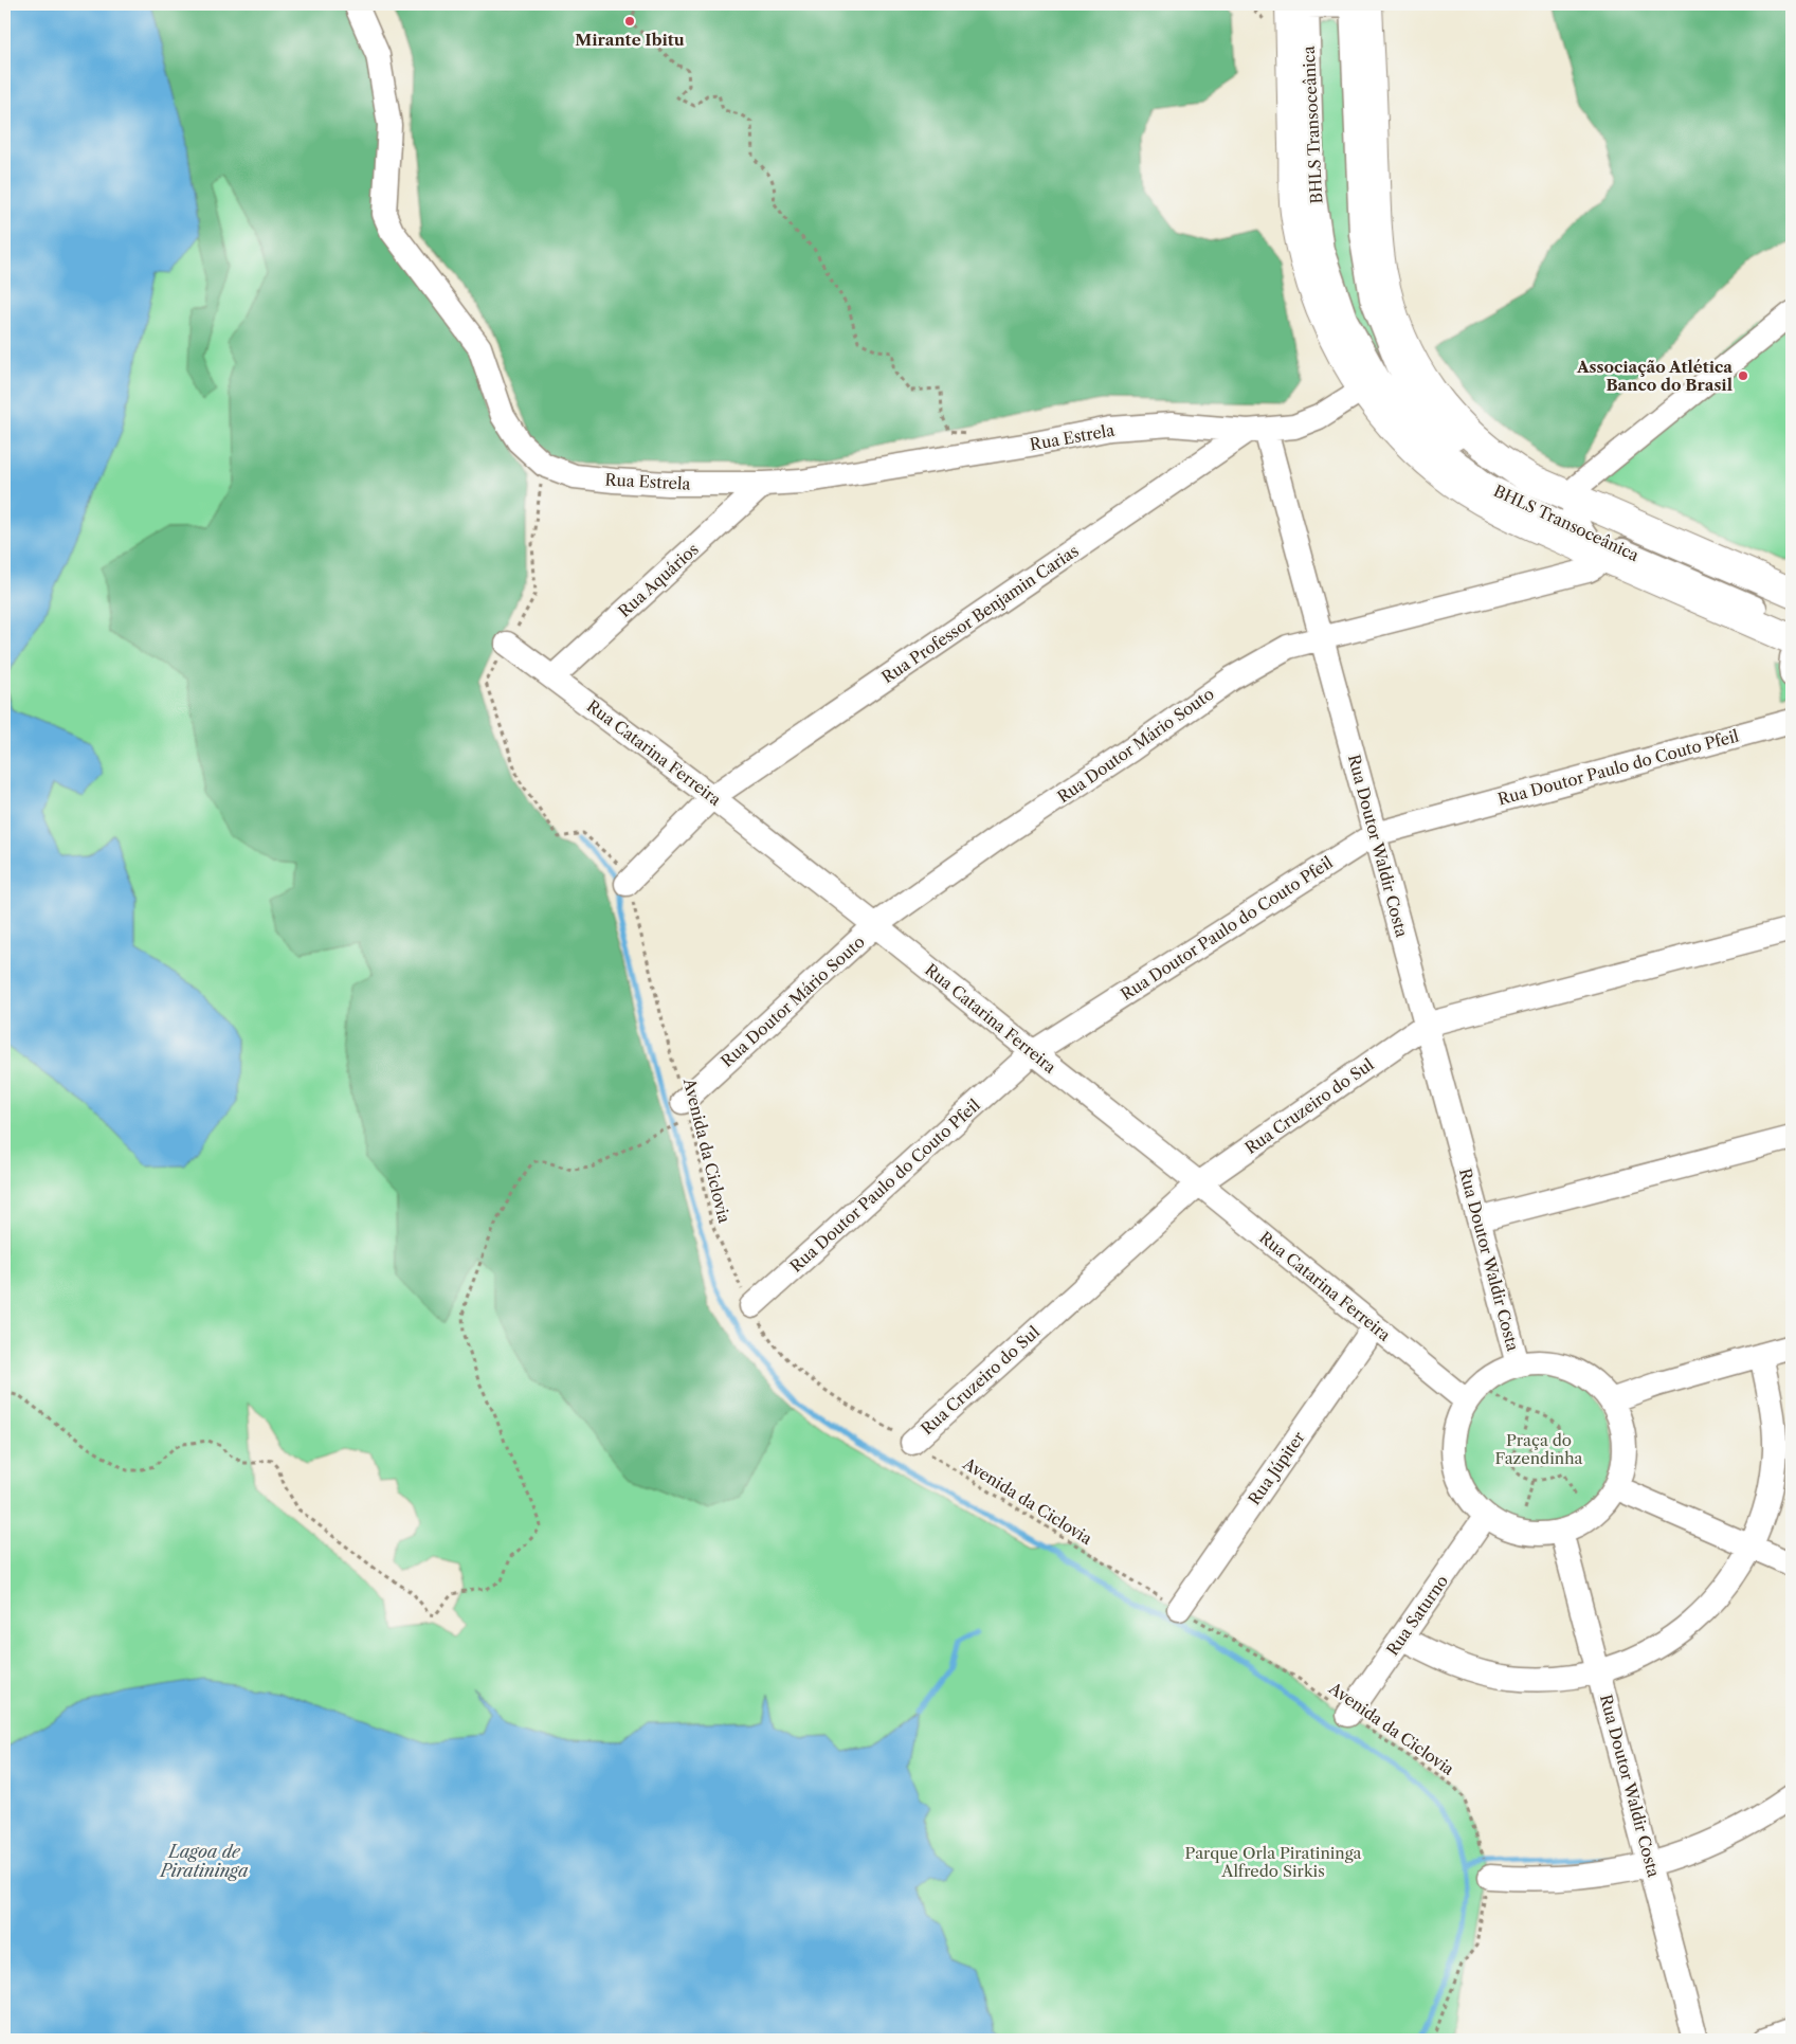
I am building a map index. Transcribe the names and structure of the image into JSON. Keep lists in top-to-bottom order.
{
  "streets": {
    "street": [
      "BHLS Transoceânica",
      "Rua Estrela",
      "Rua Aquários",
      "Rua Professor Benjamin Carias",
      "Rua Doutor Mário Souto",
      "Rua Catarina Ferreira",
      "Rua Doutor Paulo do Couto Pfeil",
      "Rua Doutor Waldir Costa",
      "Rua Cruzeiro do Sul",
      "Rua Júpiter",
      "Rua Saturno"
    ],
    "path": ["Avenida da Ciclovia"]
  },
  "crossings": [
    ["Rua Estrela", "Rua Aquários"],
    ["Rua Estrela", "Rua Professor Benjamin Carias"],
    ["Rua Estrela", "Rua Doutor Waldir Costa"],
    ["Rua Aquários", "Rua Catarina Ferreira"],
    ["Rua Professor Benjamin Carias", "Rua Catarina Ferreira"],
    ["Rua Professor Benjamin Carias", "Rua Doutor Waldir Costa"],
    ["Rua Professor Benjamin Carias", "Avenida da Ciclovia"],
    ["Rua Doutor Mário Souto", "Rua Catarina Ferreira"],
    ["Rua Doutor Mário Souto", "Rua Doutor Waldir Costa"],
    ["Rua Doutor Mário Souto", "Avenida da Ciclovia"],
    ["Rua Catarina Ferreira", "Rua Doutor Paulo do Couto Pfeil"],
    ["Rua Catarina Ferreira", "Rua Doutor Waldir Costa"],
    ["Rua Catarina Ferreira", "Rua Cruzeiro do Sul"],
    ["Rua Catarina Ferreira", "Rua Júpiter"],
    ["Rua Catarina Ferreira", "Rua Saturno"],
    ["Rua Doutor Paulo do Couto Pfeil", "Rua Doutor Waldir Costa"],
    ["Rua Doutor Paulo do Couto Pfeil", "Avenida da Ciclovia"],
    ["Rua Doutor Waldir Costa", "Rua Cruzeiro do Sul"],
    ["Rua Doutor Waldir Costa", "Rua Saturno"],
    ["Rua Cruzeiro do Sul", "Avenida da Ciclovia"],
    ["Avenida da Ciclovia", "Rua Júpiter"],
    ["Avenida da Ciclovia", "Rua Saturno"]
  ],
  "water": ["Lagoa de Piratininga"],
  "parks": ["Praça do Fazendinha", "Parque Orla Piratininga Alfredo Sirkis"],
  "places": ["Mirante Ibitu", "Associação Atlética Banco do Brasil"]
}
